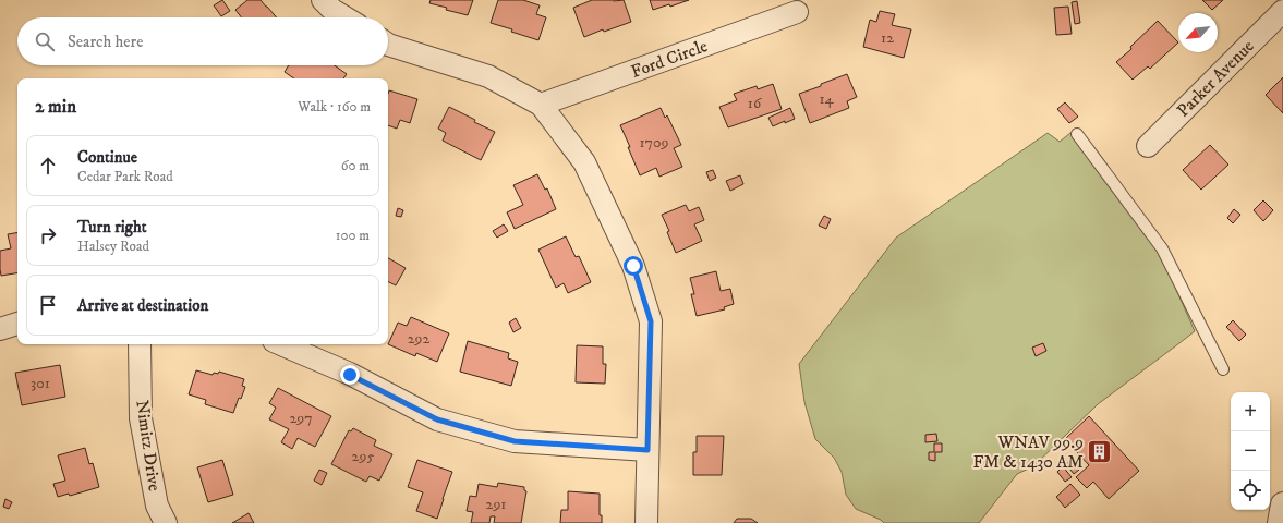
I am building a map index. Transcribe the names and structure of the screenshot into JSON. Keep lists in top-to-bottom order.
{
  "streets": {
    "street": ["Ford Circle", "Parker Avenue", "Nimitz Drive"]
  },
  "places": {
    "building": ["WNAV 99.9 FM & 1430 AM"]
  },
  "house_numbers": [
    "12",
    "14",
    "16",
    "1709",
    "292",
    "301",
    "297",
    "295",
    "291"
  ],
  "north": "bottom left",
  "page": {
    "search": "Search here",
    "heading": ["2 min", "Walk · 160 m"],
    "list": [
      ["Continue", "Cedar Park Road", "60 m"],
      ["Turn right", "Halsey Road", "100 m"],
      "Arrive at destination"
    ],
    "map_buttons": ["+", "−"]
  }
}
